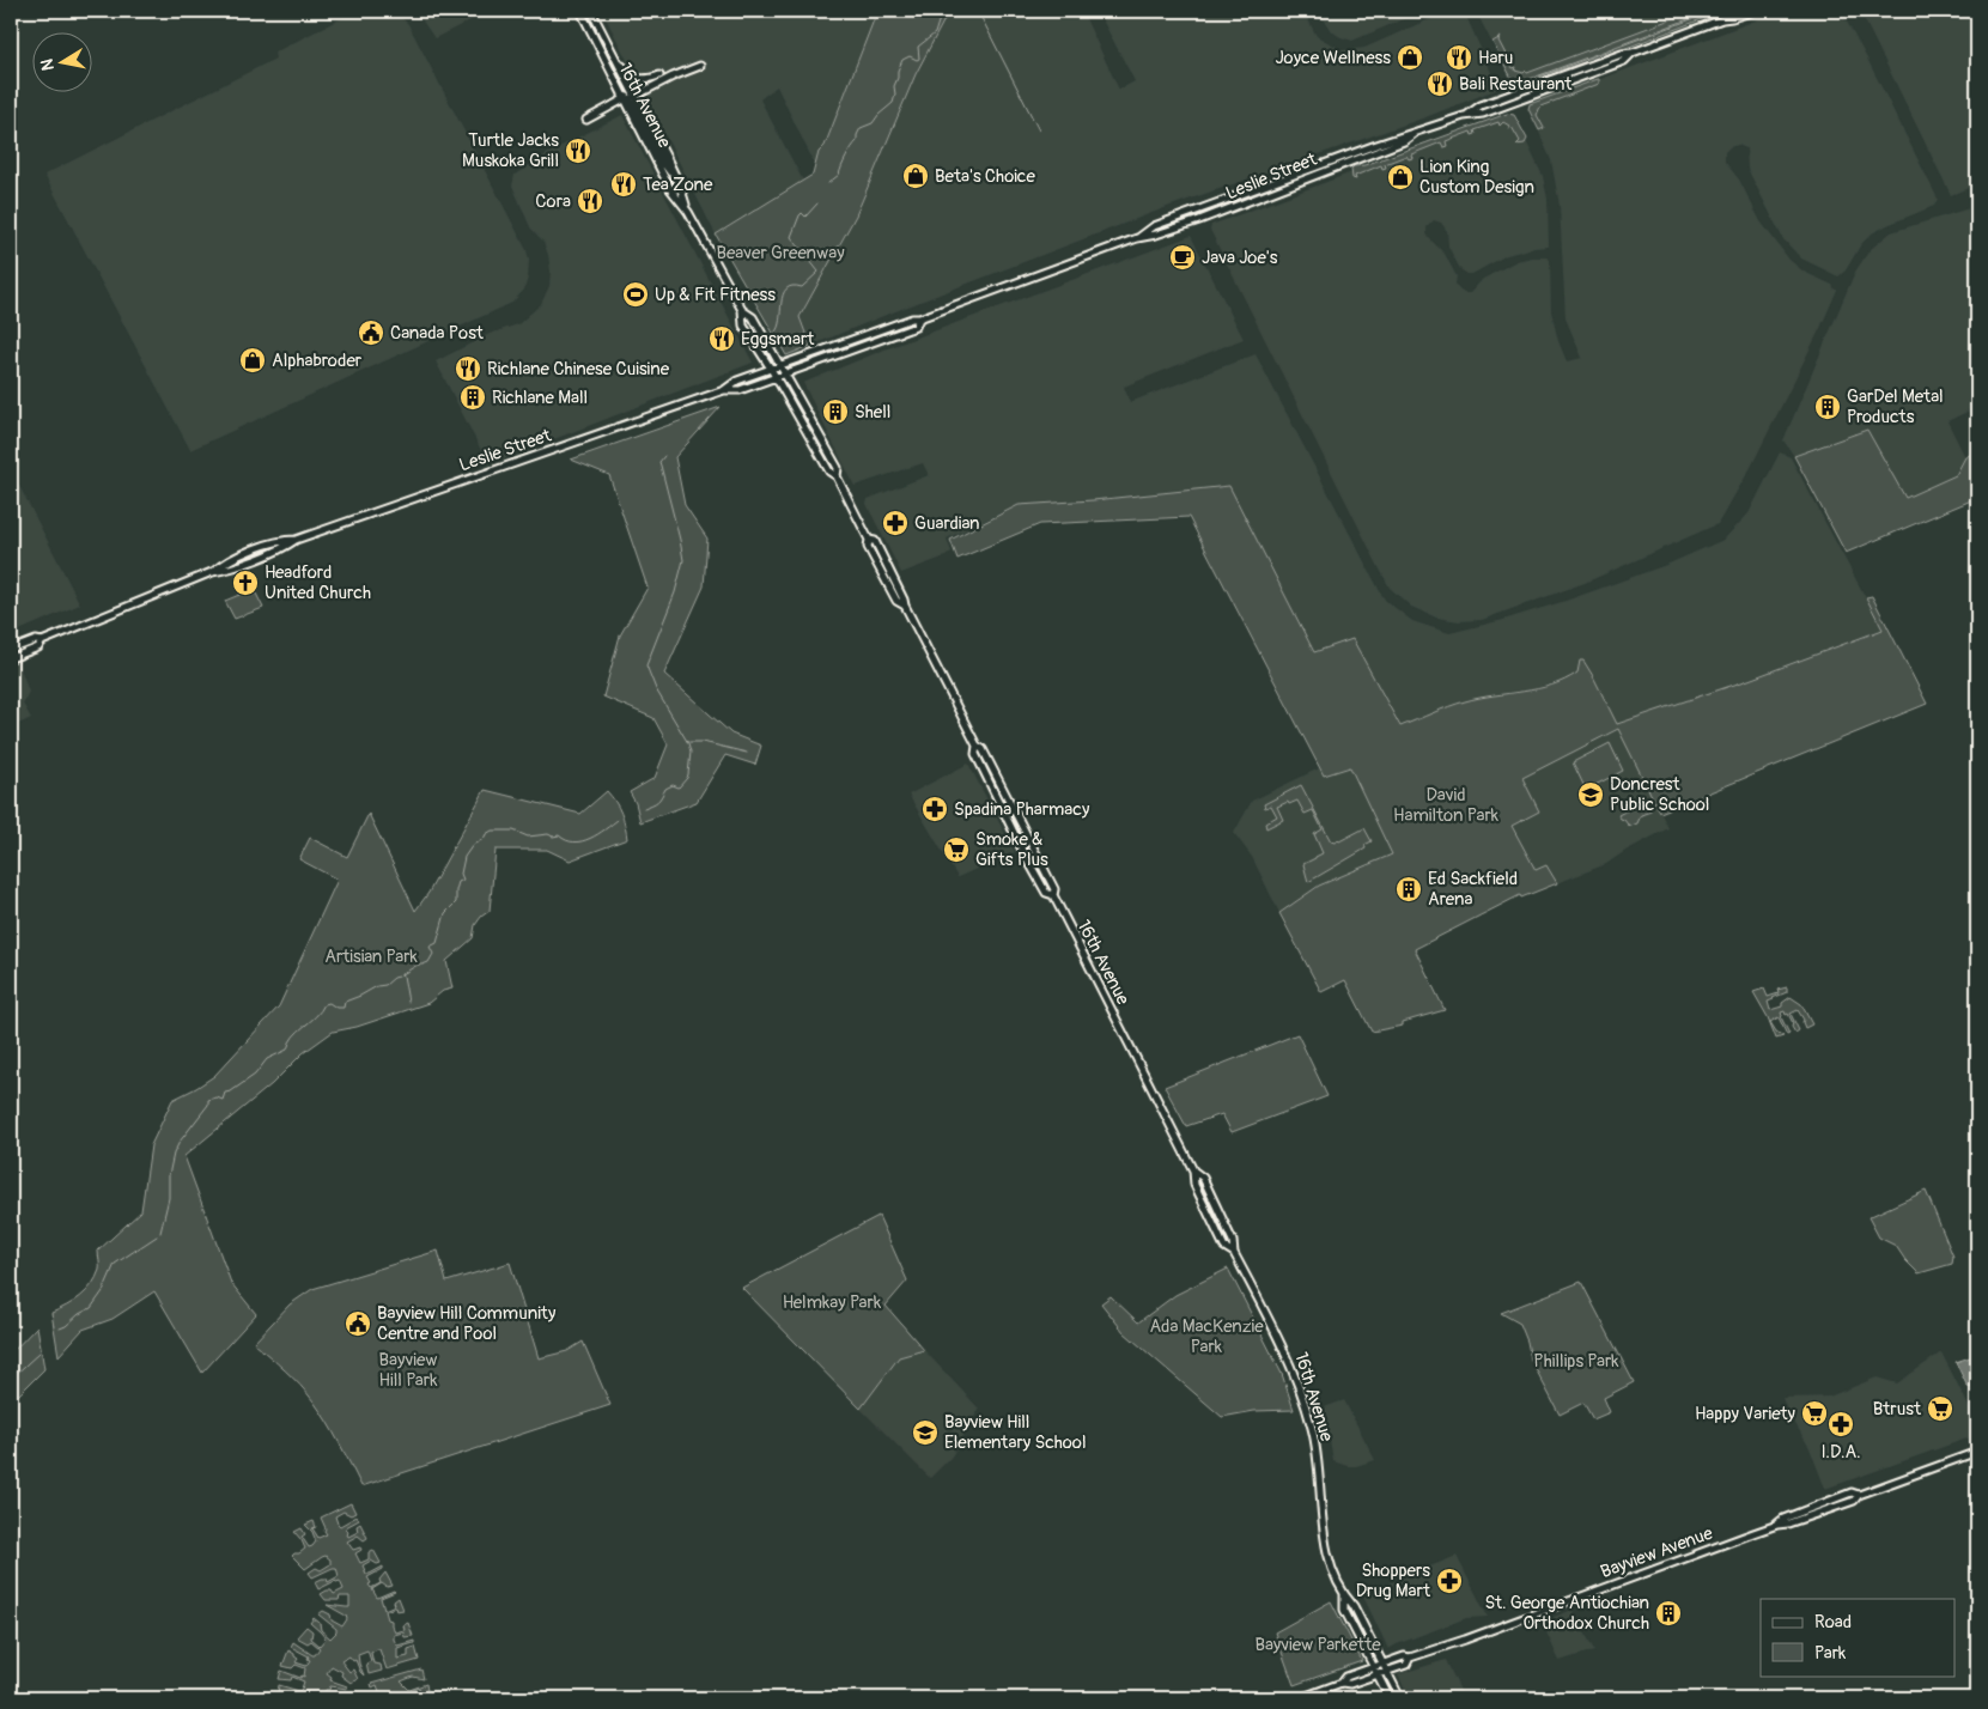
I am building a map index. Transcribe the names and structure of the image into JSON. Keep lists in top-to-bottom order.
{
  "streets": {
    "main road": ["16th Avenue", "Leslie Street", "Bayview Avenue"]
  },
  "crossings": [
    ["16th Avenue", "Leslie Street"],
    ["16th Avenue", "Bayview Avenue"]
  ],
  "parks": [
    "Beaver Greenway",
    "David Hamilton Park",
    "Artisian Park",
    "Helmkay Park",
    "Ada MacKenzie Park",
    "Bayview Hill Park",
    "Phillips Park",
    "Bayview Parkette"
  ],
  "places": {
    "shop": [
      "Joyce Wellness",
      "Beta's Choice",
      "Lion King Custom Design",
      "Alphabroder"
    ],
    "restaurant": [
      "Haru",
      "Bali Restaurant",
      "Turtle Jacks Muskoka Grill",
      "Tea Zone",
      "Cora",
      "Eggsmart",
      "Richlane Chinese Cuisine"
    ],
    "cafe": ["Java Joe's"],
    "sports": ["Up & Fit Fitness"],
    "public building": ["Canada Post", "Bayview Hill Community Centre and Pool"],
    "building": [
      "Richlane Mall",
      "GarDel Metal Products",
      "Shell",
      "Ed Sackfield Arena",
      "St. George Antiochian Orthodox Church"
    ],
    "pharmacy": [
      "Guardian",
      "Spadina Pharmacy",
      "I.D.A.",
      "Shoppers Drug Mart"
    ],
    "church": ["Headford United Church"],
    "school or university": ["Doncrest Public School", "Bayview Hill Elementary School"],
    "supermarket": ["Smoke & Gifts Plus", "Btrust", "Happy Variety"]
  },
  "legend": ["Road", "Park"],
  "north": "left"
}
